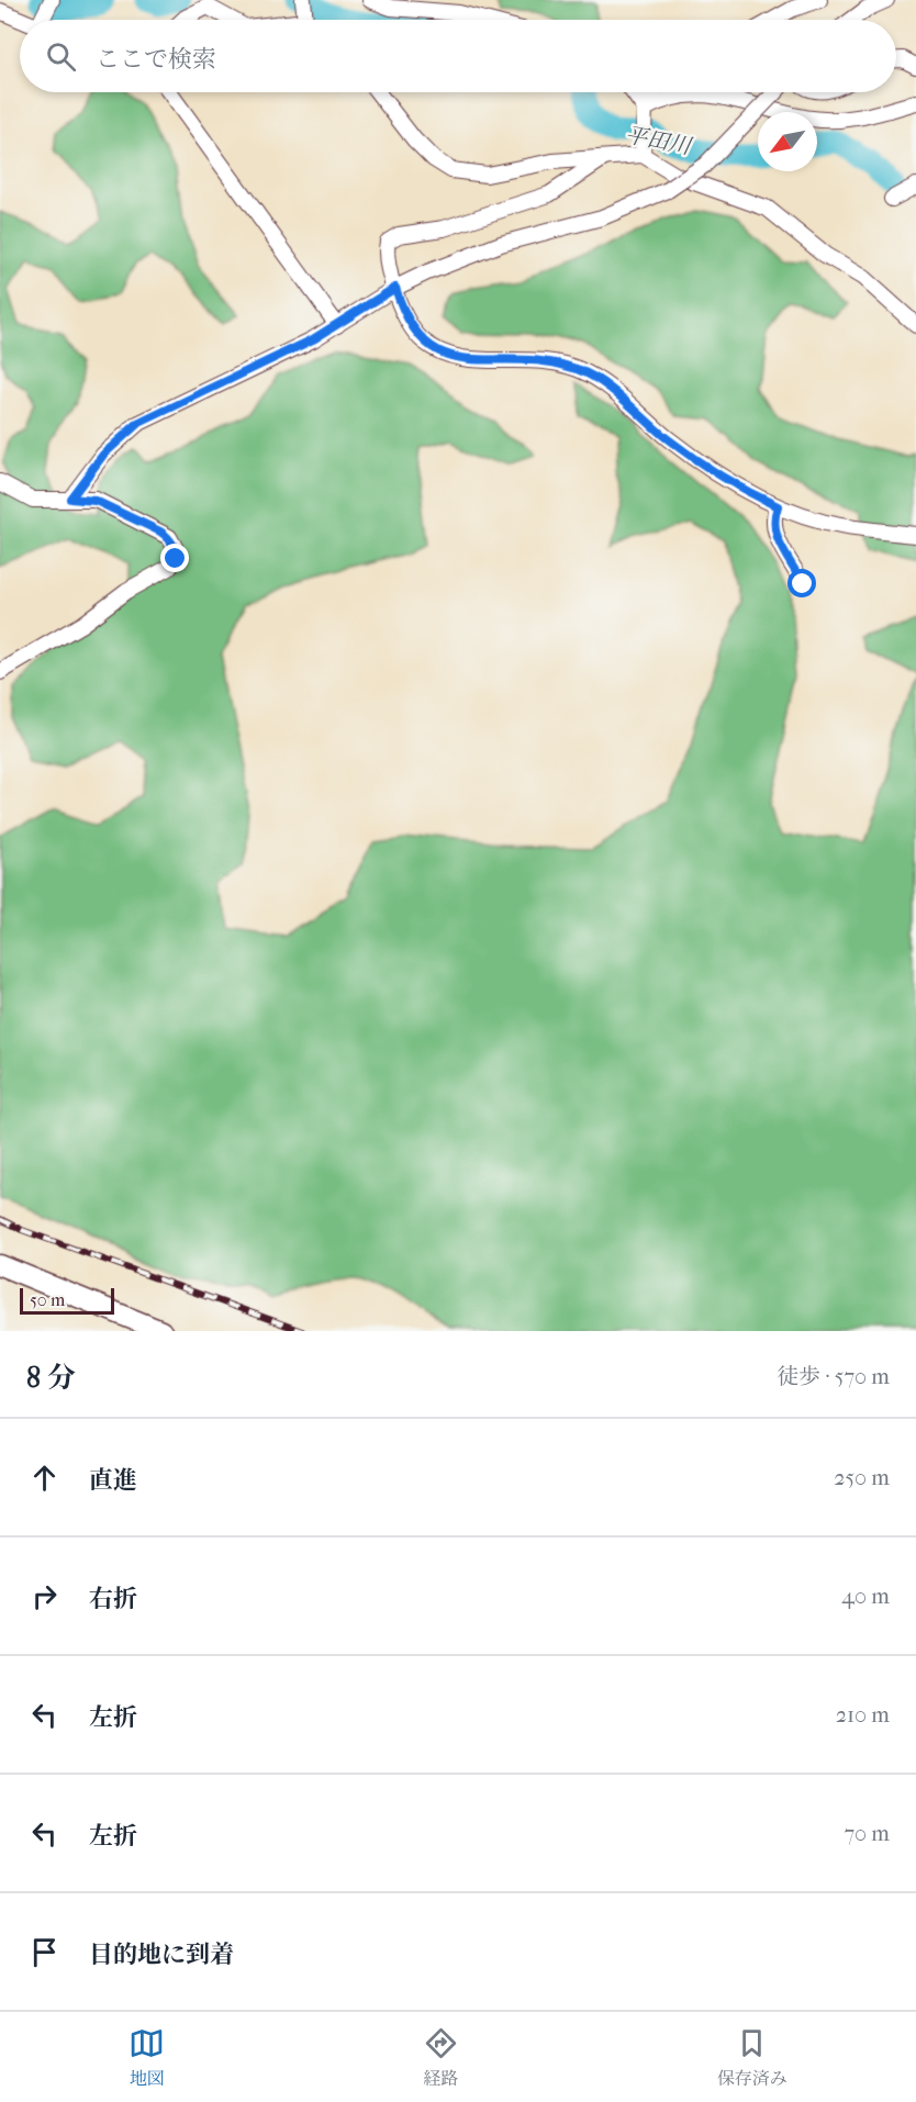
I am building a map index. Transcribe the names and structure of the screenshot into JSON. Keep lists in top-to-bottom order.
{
  "water": ["平田川"],
  "scale_bar": "50 m",
  "north": "bottom left",
  "page": {
    "search": "ここで検索",
    "scale": "50 m",
    "heading": ["8 分", "徒歩 · 570 m"],
    "list": [
      ["直進", "250 m"],
      ["右折", "40 m"],
      ["左折", "210 m"],
      ["左折", "70 m"],
      "目的地に到着"
    ],
    "nav": ["地図", "経路", "保存済み"]
  }
}
